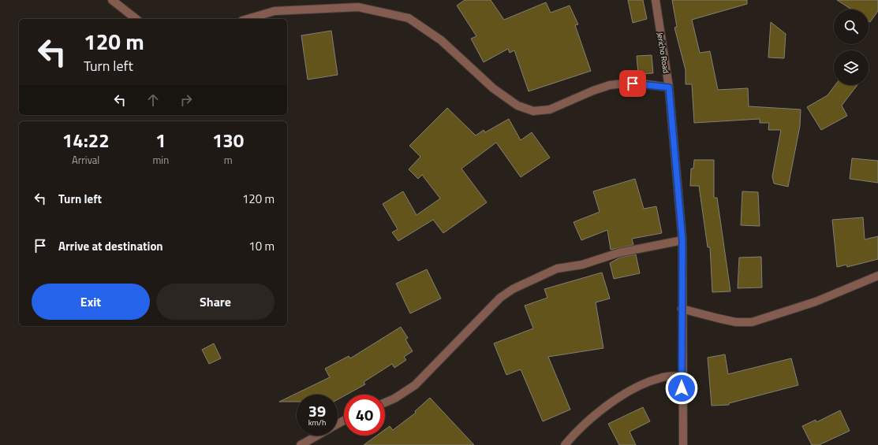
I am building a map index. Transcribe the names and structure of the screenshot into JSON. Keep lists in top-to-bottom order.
{
  "streets": {
    "street": ["Jericho Road"]
  },
  "page": {
    "turn": ["120 m", "Turn left"],
    "eta": [
      "14:22",
      "Arrival",
      "1",
      "min",
      "130",
      "m"
    ],
    "list": [
      {
        "name": "Turn left",
        "value": "120 m"
      },
      {
        "name": "Arrive at destination",
        "value": "10 m"
      }
    ],
    "buttons": ["Exit", "Share"],
    "speed": "39 km/h",
    "limit": "40"
  }
}
